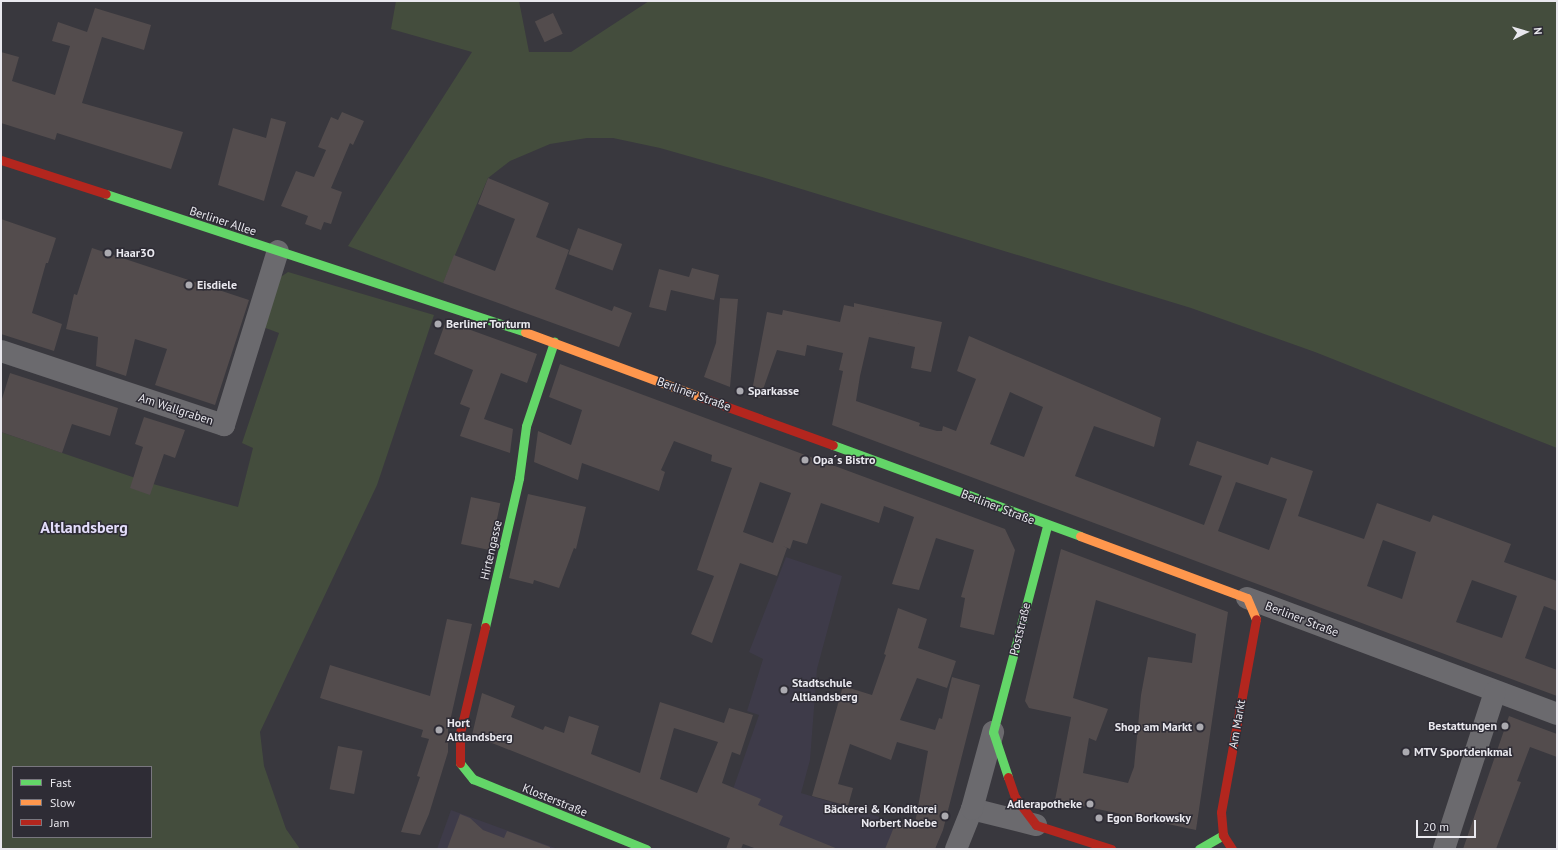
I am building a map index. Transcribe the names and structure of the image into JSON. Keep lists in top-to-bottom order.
{
  "streets": {
    "street": [
      "Berliner Allee",
      "Berliner Straße",
      "Am Wallgraben",
      "Hirtengasse",
      "Poststraße",
      "Am Markt",
      "Klosterstraße"
    ]
  },
  "crossings": [
    ["Berliner Allee", "Berliner Straße"],
    ["Berliner Allee", "Am Wallgraben"],
    ["Berliner Straße", "Hirtengasse"],
    ["Berliner Straße", "Poststraße"],
    ["Berliner Straße", "Am Markt"],
    ["Hirtengasse", "Klosterstraße"]
  ],
  "districts": ["Altlandsberg"],
  "places": [
    "Haar3O",
    "Eisdiele",
    "Berliner Torturm",
    "Sparkasse",
    "Opa´s Bistro",
    "Stadtschule Altlandsberg",
    "Bestattungen",
    "Shop am Markt",
    "Hort Altlandsberg",
    "MTV Sportdenkmal",
    "Adlerapotheke",
    "Bäckerei & Konditorei Norbert Noebe",
    "Egon Borkowsky"
  ],
  "legend": ["Fast", "Slow", "Jam"],
  "scale_bar": "20 m",
  "north": "right"
}
